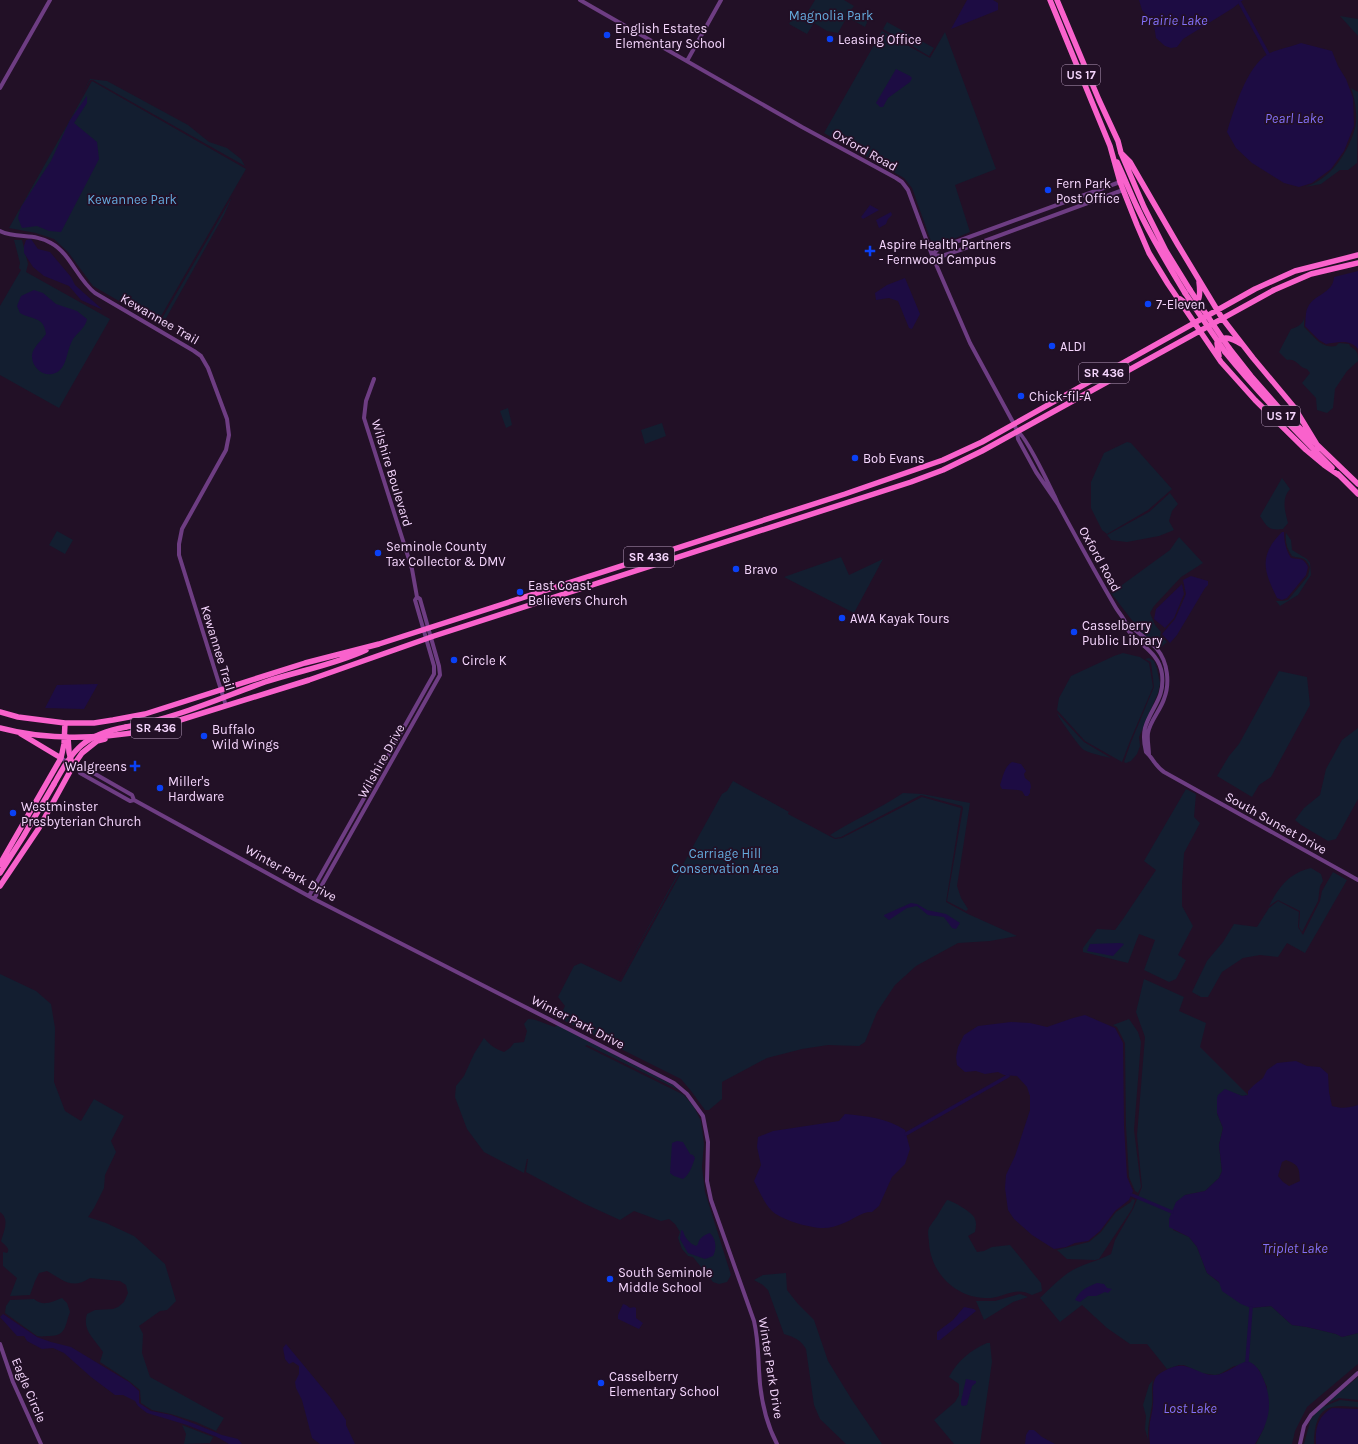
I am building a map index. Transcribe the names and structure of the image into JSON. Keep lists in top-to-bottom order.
{
  "streets": {
    "main road": ["US 17", "SR 436", "Winter Park Drive"],
    "street": [
      "Oxford Road",
      "Kewannee Trail",
      "Wilshire Boulevard",
      "Wilshire Drive",
      "South Sunset Drive",
      "Eagle Circle"
    ]
  },
  "crossings": [
    ["Oxford Road", "SR 436"],
    ["Oxford Road", "South Sunset Drive"],
    ["Kewannee Trail", "SR 436"],
    ["SR 436", "Wilshire Boulevard"],
    ["SR 436", "Wilshire Drive"],
    ["SR 436", "Winter Park Drive"],
    ["Wilshire Boulevard", "Wilshire Drive"],
    ["Wilshire Drive", "Winter Park Drive"]
  ],
  "water": [
    "Prairie Lake",
    "Pearl Lake",
    "Triplet Lake",
    "Lost Lake"
  ],
  "parks": ["Magnolia Park", "Kewannee Park", "Carriage Hill Conservation Area"],
  "places": {
    "other": [
      "English Estates Elementary School",
      "Leasing Office",
      "Fern Park Post Office",
      "7-Eleven",
      "ALDI",
      "Chick-fil-A",
      "Bob Evans",
      "Seminole County Tax Collector & DMV",
      "Bravo",
      "East Coast Believers Church",
      "AWA Kayak Tours",
      "Casselberry Public Library",
      "Circle K",
      "Buffalo Wild Wings",
      "Miller's Hardware",
      "Westminster Presbyterian Church",
      "South Seminole Middle School",
      "Casselberry Elementary School"
    ],
    "health": ["Aspire Health Partners - Fernwood Campus", "Walgreens"]
  }
}
